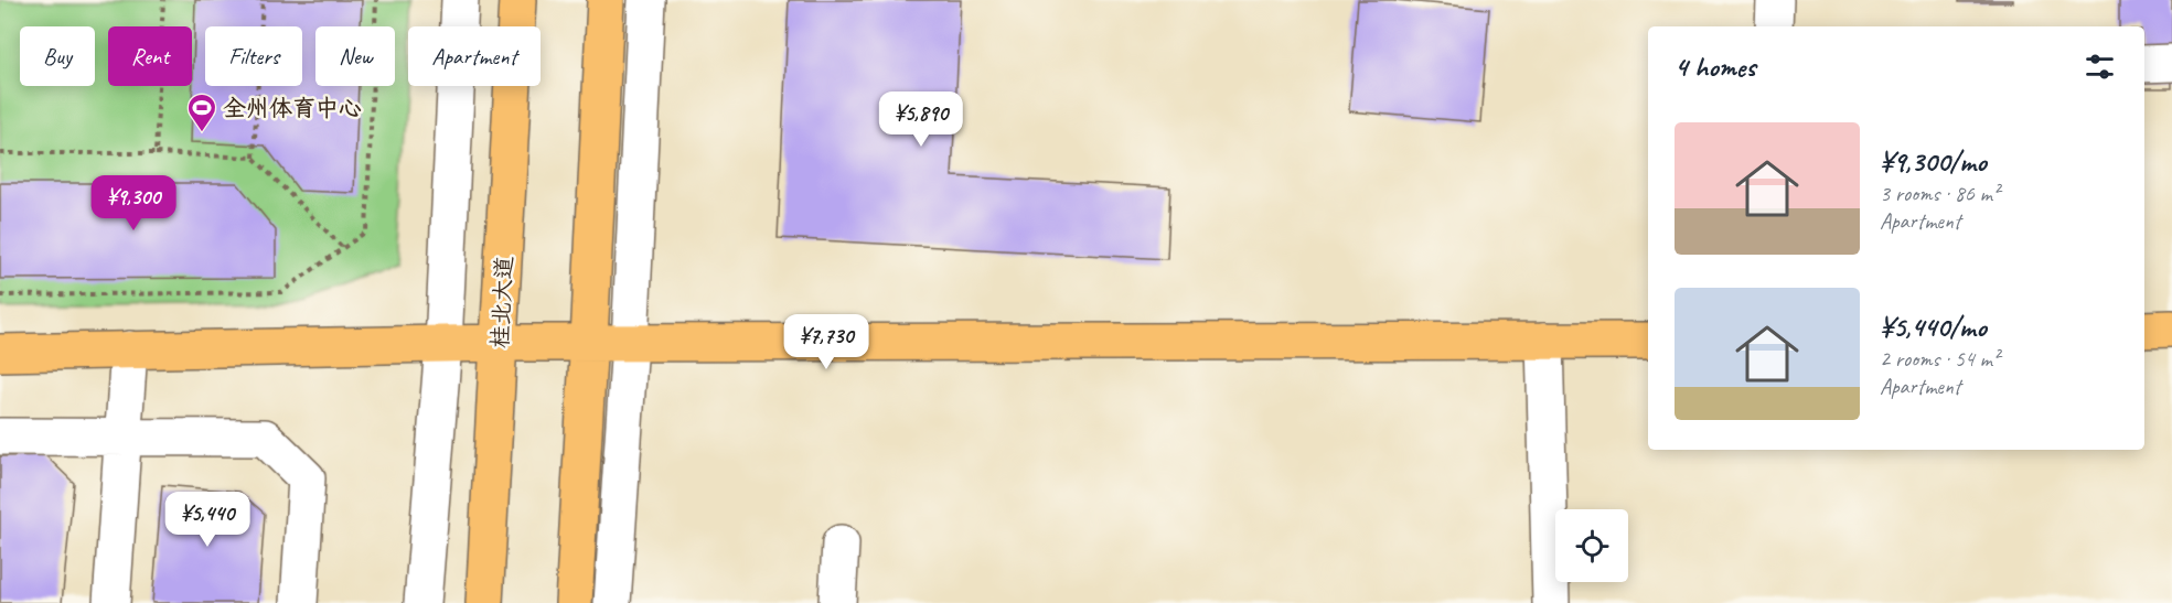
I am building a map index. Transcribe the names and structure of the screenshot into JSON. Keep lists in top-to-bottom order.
{
  "streets": {
    "main road": ["桂北大道"]
  },
  "places": {
    "sports": ["全州体育中心"]
  },
  "page": {
    "chip": [
      "Buy",
      "Rent",
      "Filters",
      "New",
      "Apartment"
    ],
    "heading": "4 homes",
    "price": [
      "¥5,890",
      "¥9,300",
      "¥7,730",
      "¥5,440"
    ],
    "list": [
      {
        "name": "¥9,300/mo",
        "note": "3 rooms · 86 m² · Apartment"
      },
      {
        "name": "¥5,440/mo",
        "note": "2 rooms · 54 m² · Apartment"
      }
    ]
  }
}
